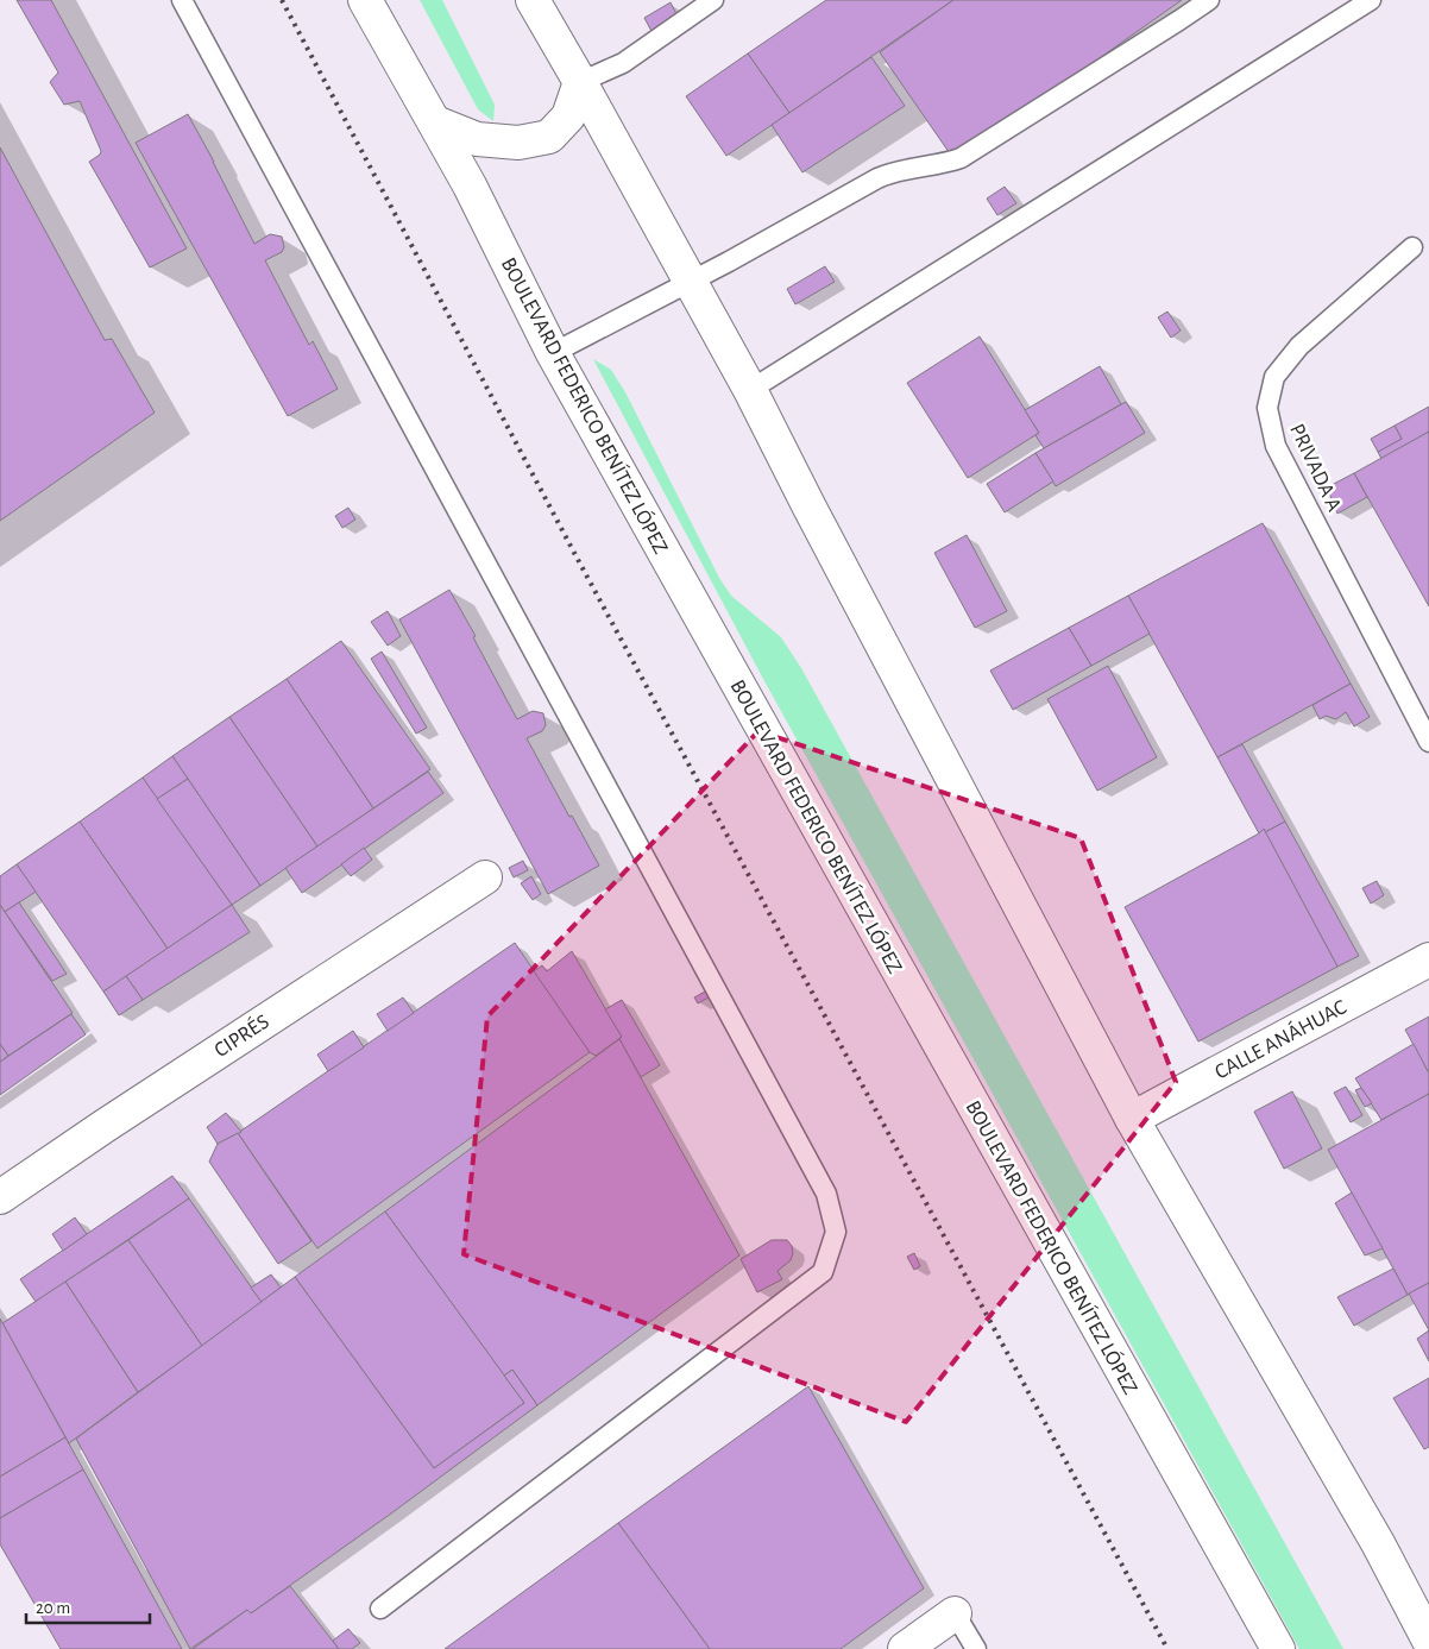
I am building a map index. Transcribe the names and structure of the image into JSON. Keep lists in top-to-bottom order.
{
  "streets": {
    "main road": ["BOULEVARD FEDERICO BENÍTEZ LÓPEZ", "CIPRÉS", "CALLE ANÁHUAC"],
    "lane": ["PRIVADA A"]
  },
  "scale_bar": "20 m"
}
